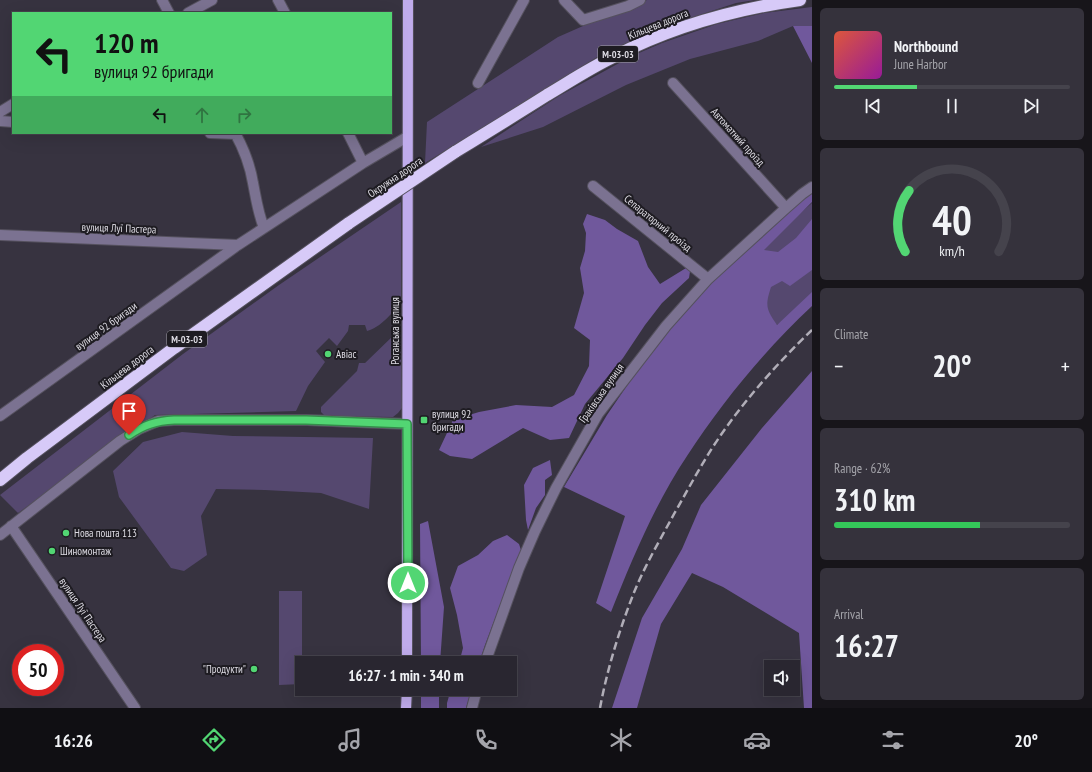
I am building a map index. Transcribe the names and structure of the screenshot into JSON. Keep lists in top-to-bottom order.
{
  "streets": {
    "highway": ["Кільцева дорога", "М-03-03", "Окружна дорога"],
    "main road": ["Роганська вулиця"],
    "street": [
      "Автоматний проїзд",
      "Сепараторний проїзд",
      "вулиця Луї Пастера",
      "вулиця 92 бригади",
      "Граківська вулиця"
    ]
  },
  "crossings": [
    ["Кільцева дорога", "Окружна дорога"],
    ["Автоматний проїзд", "Граківська вулиця"],
    ["Сепараторний проїзд", "Граківська вулиця"],
    ["вулиця Луї Пастера", "вулиця 92 бригади"],
    ["вулиця 92 бригади", "Роганська вулиця"]
  ],
  "places": {
    "other": [
      "Авіас",
      "Нова пошта 113",
      "Шиномонтаж",
      "\"Продукти\""
    ],
    "transit": ["вулиця 92 бригади"]
  },
  "page": {
    "turn": ["120 m", "вулиця 92 бригади"],
    "song": ["Northbound", "June Harbor"],
    "tile": [
      "Climate",
      ["Range · 62%", "310 km"],
      ["Arrival", "16:27"]
    ],
    "heat": ["−", "20°", "+"],
    "limit": "50",
    "trip": "16:27 · 1 min · 340 m",
    "tabs": ["16:26", "20°"],
    "gauge": ["40", "km/h"]
  }
}
